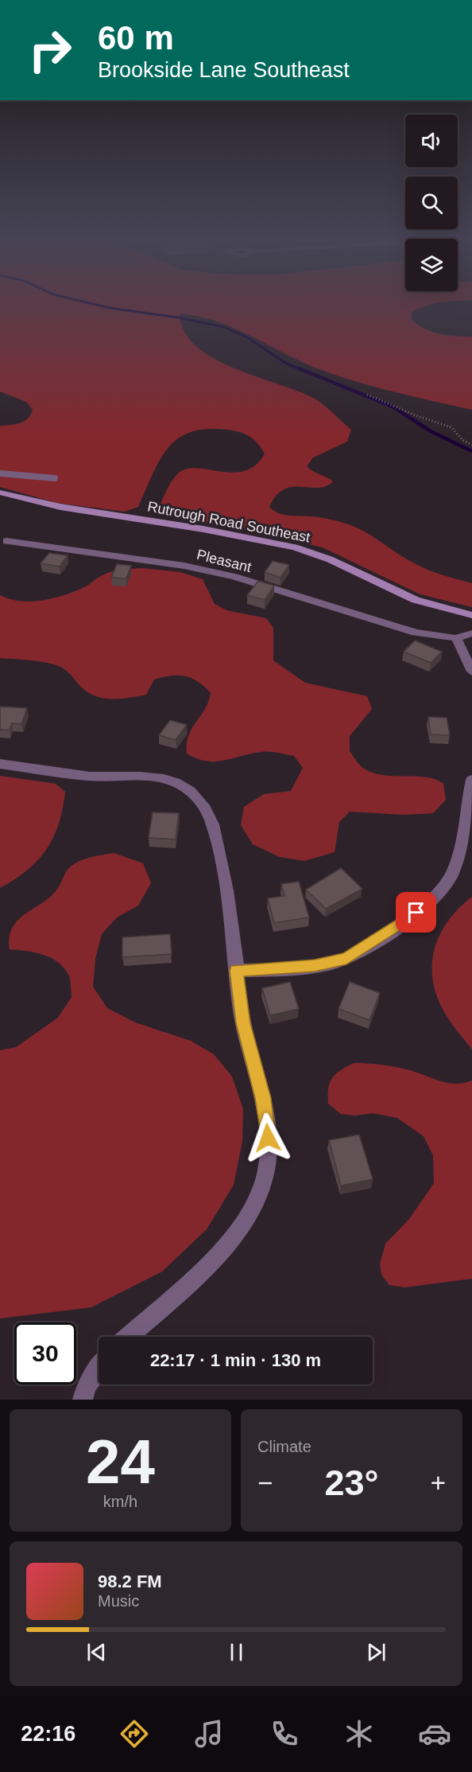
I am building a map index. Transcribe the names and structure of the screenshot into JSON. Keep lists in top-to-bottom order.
{
  "streets": {
    "street": ["Rutrough Road Southeast", "Pleasant"]
  },
  "page": {
    "turn": ["60 m", "Brookside Lane Southeast"],
    "limit": "30",
    "trip": "22:17 · 1 min · 130 m",
    "tile": [
      ["24", "km/h"],
      "Climate"
    ],
    "heat": ["−", "23°", "+"],
    "song": ["98.2 FM", "Music"],
    "tabs": "22:16"
  }
}
